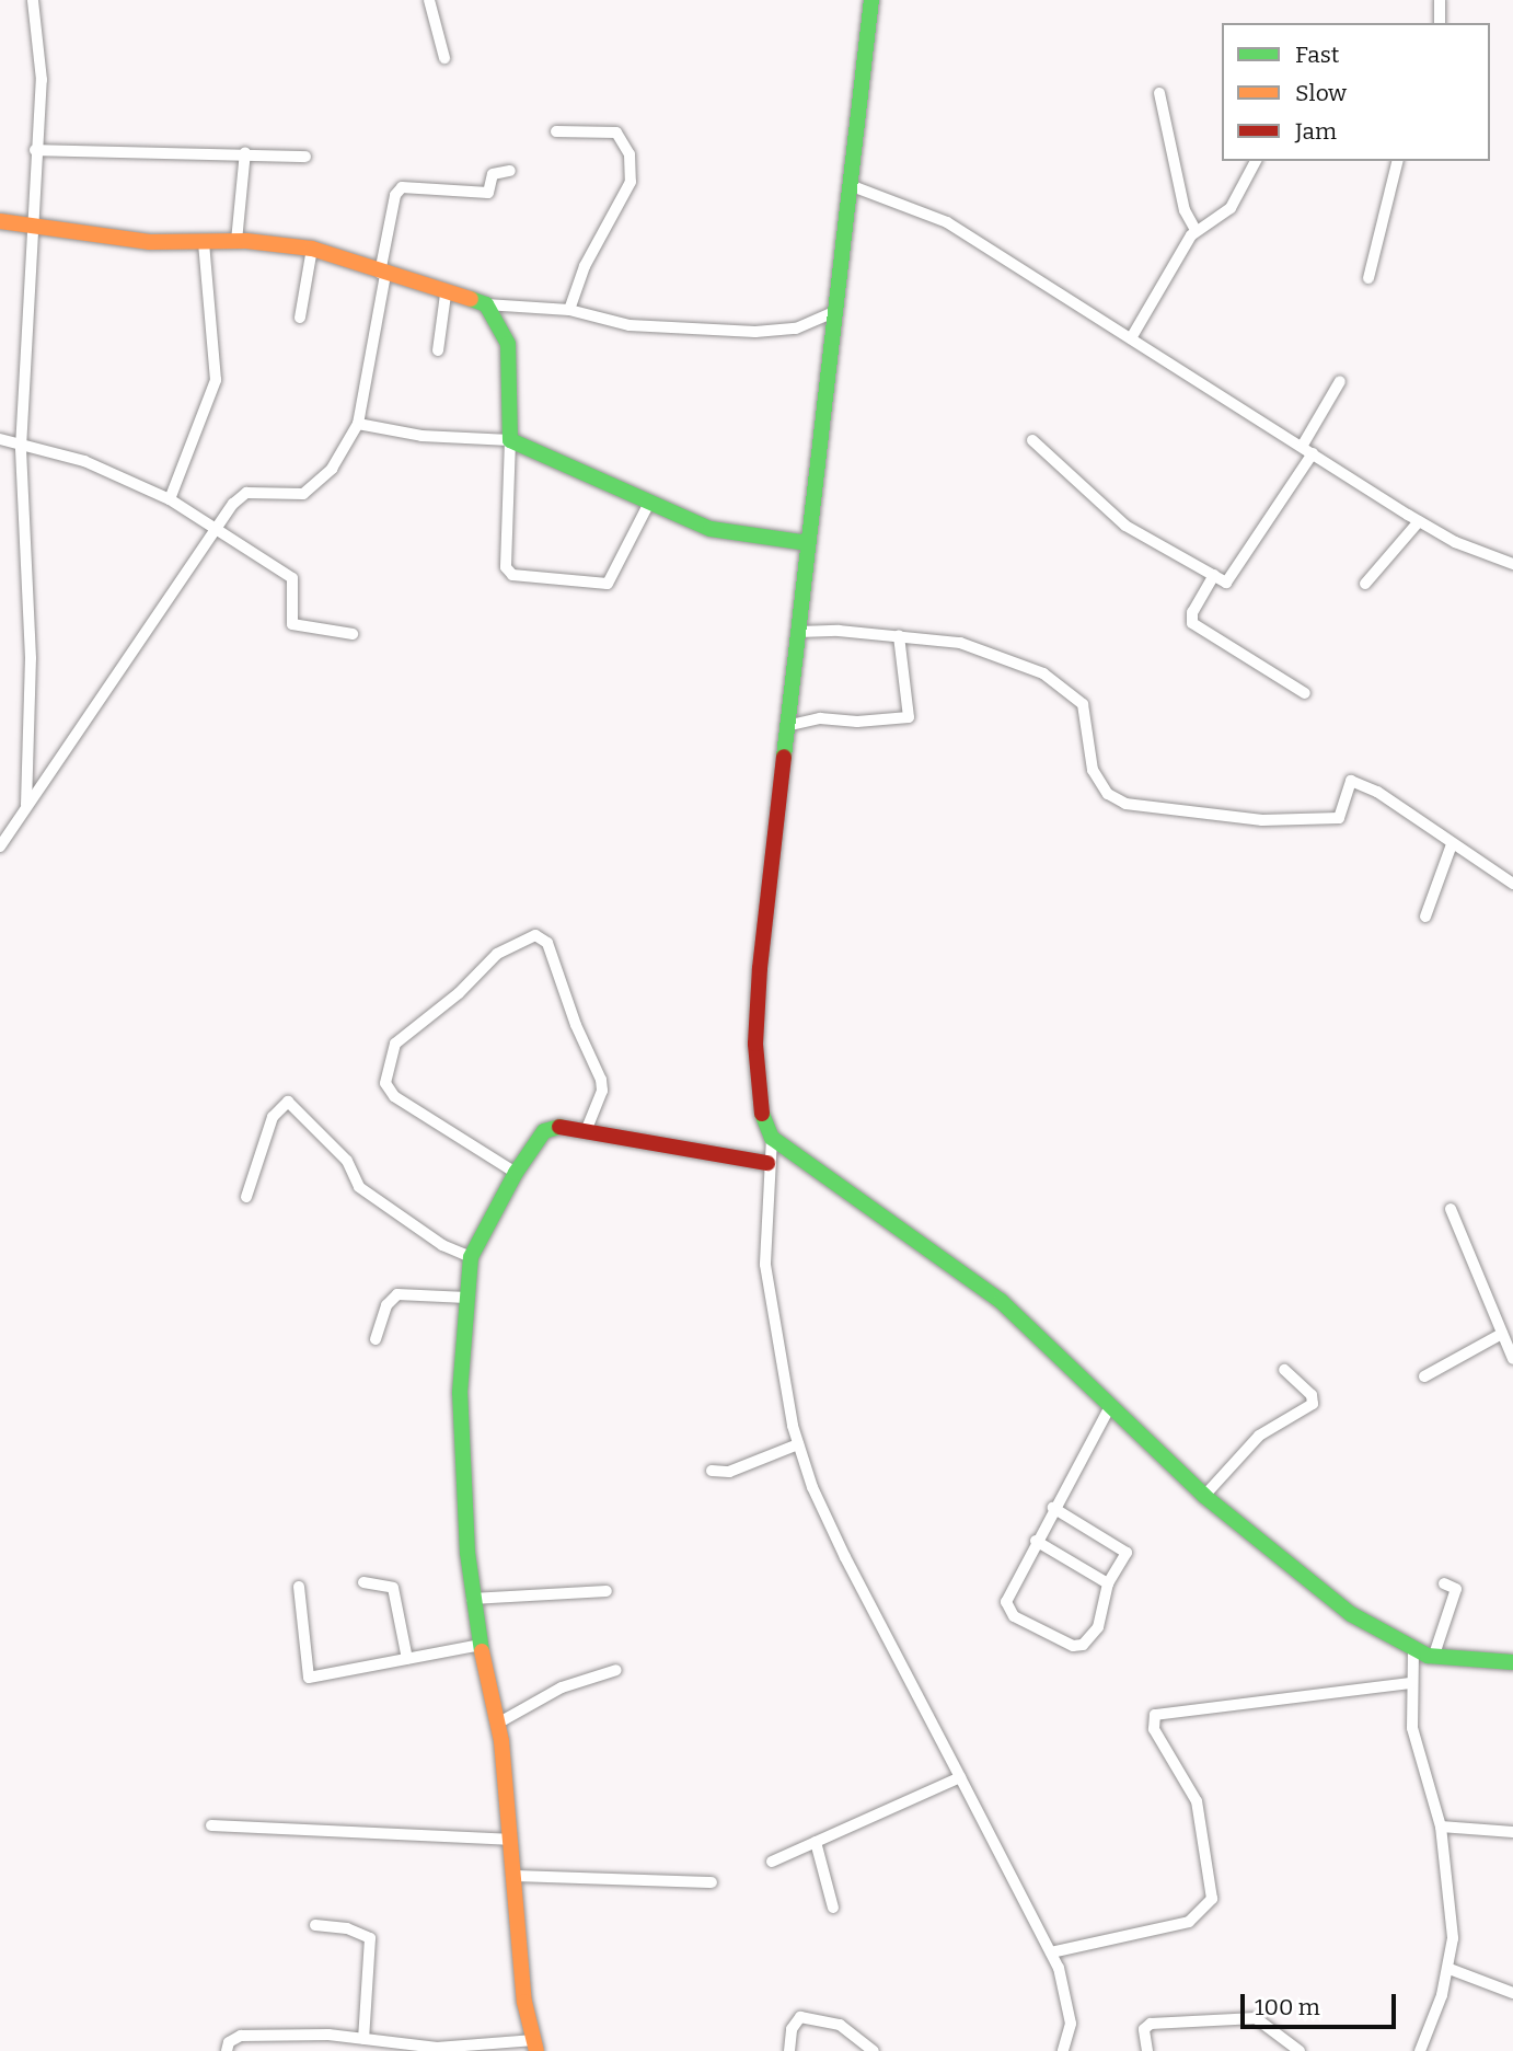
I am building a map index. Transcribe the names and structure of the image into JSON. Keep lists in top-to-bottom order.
{
  "legend": ["Fast", "Slow", "Jam"],
  "scale_bar": "100 m"
}
